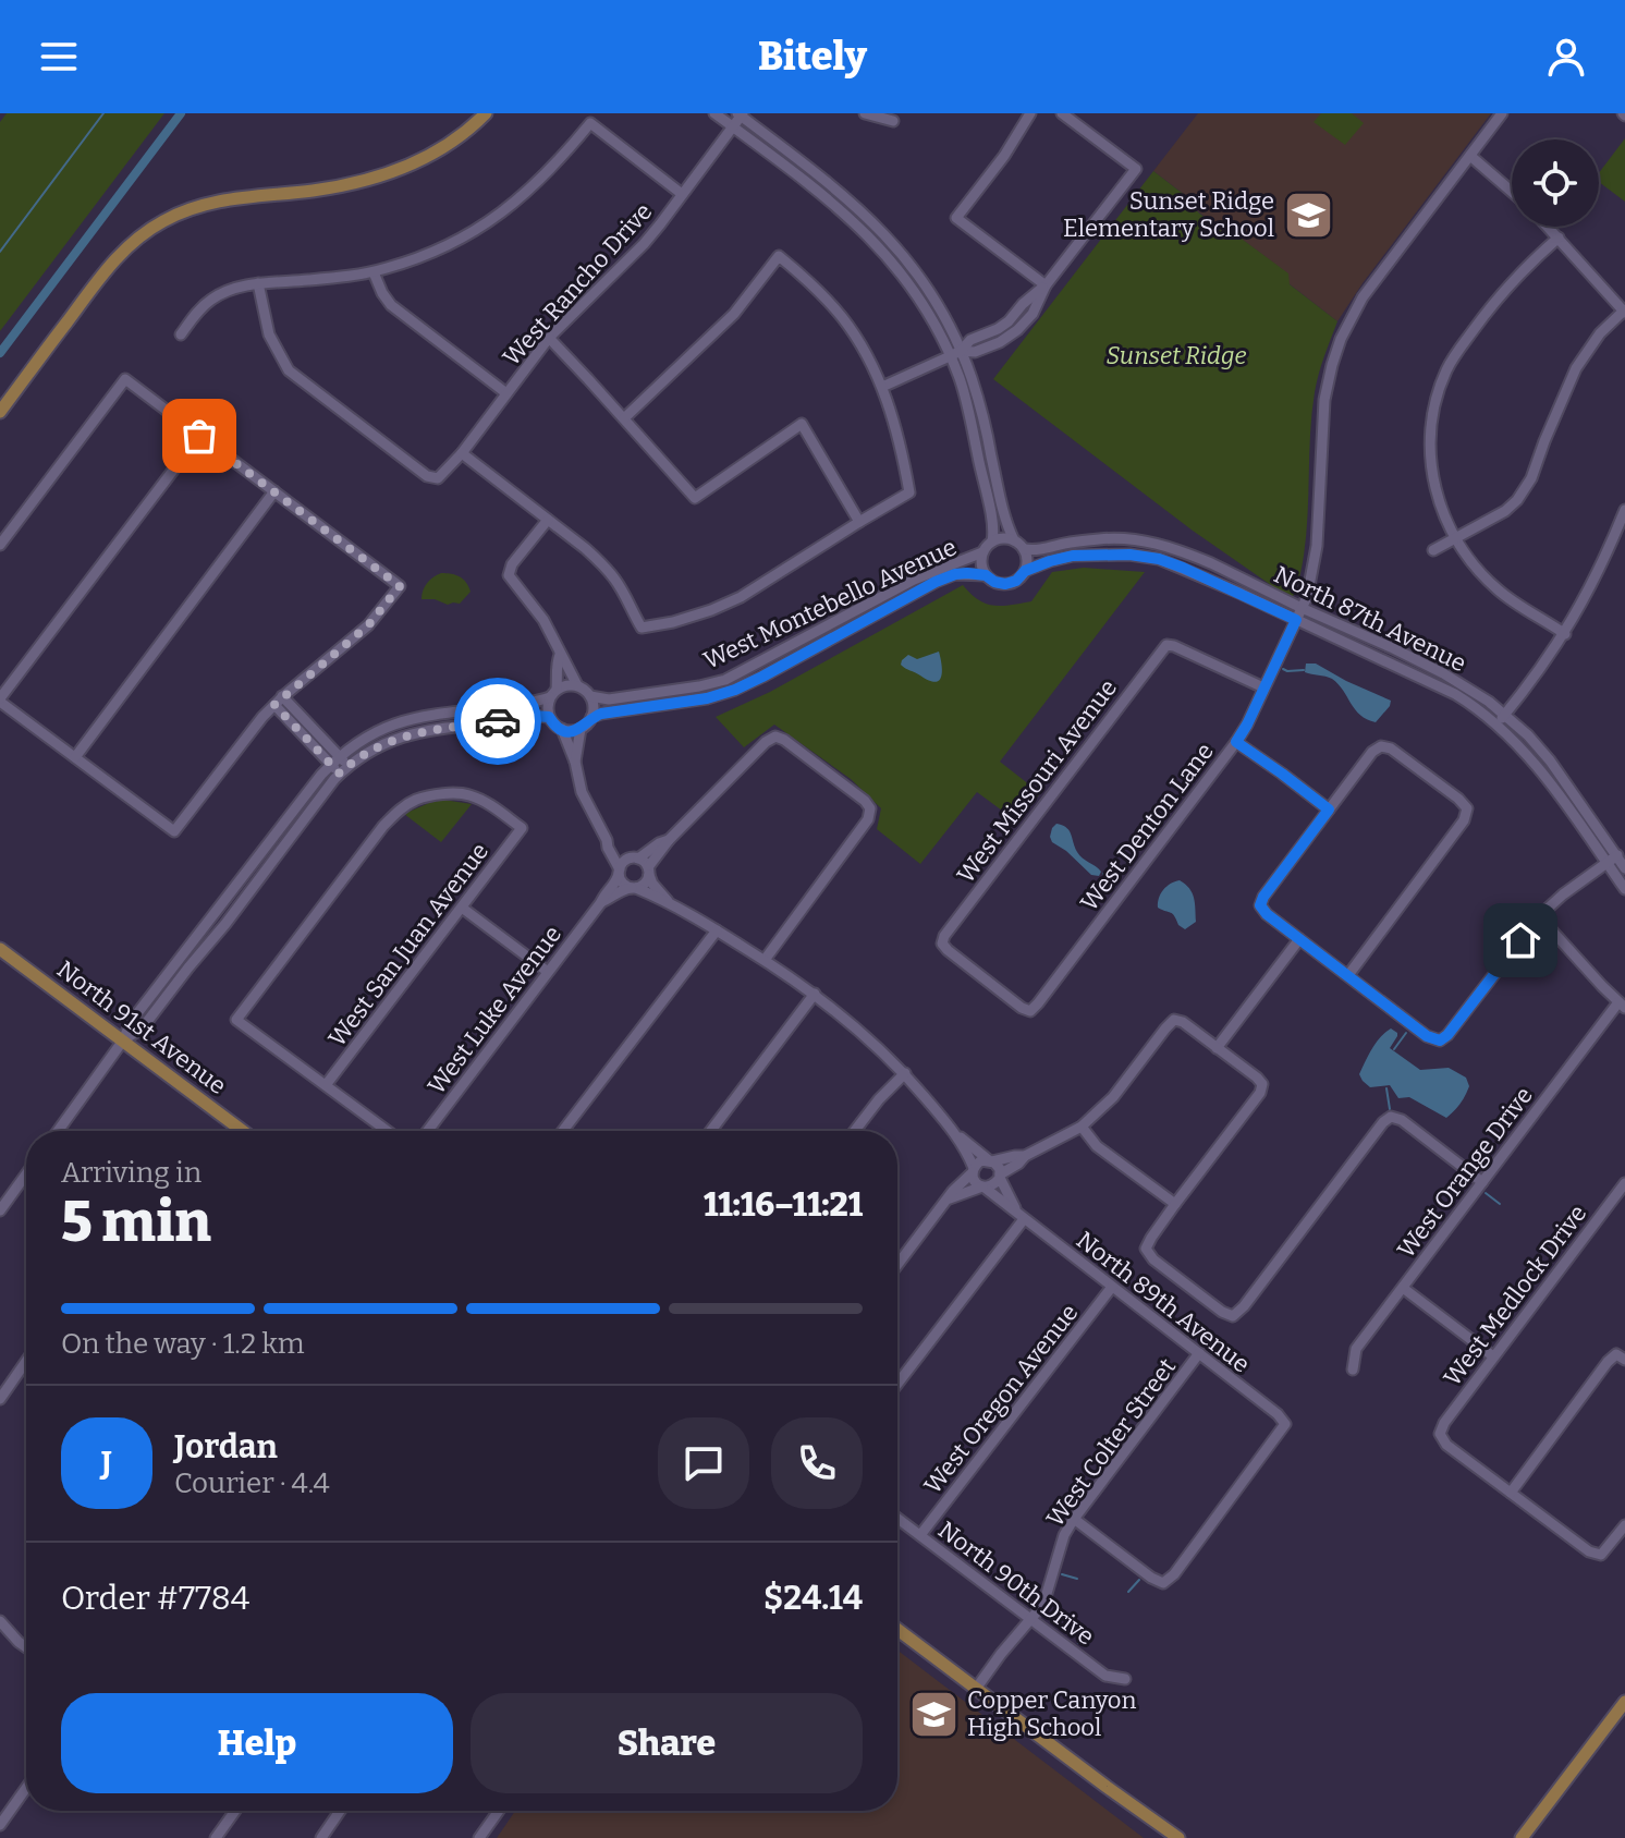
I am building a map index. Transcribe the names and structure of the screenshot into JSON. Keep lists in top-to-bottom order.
{
  "streets": {
    "main road": ["North 91st Avenue"],
    "street": [
      "West Rancho Drive",
      "West Montebello Avenue",
      "North 87th Avenue",
      "West Missouri Avenue",
      "West Denton Lane",
      "West San Juan Avenue",
      "West Luke Avenue",
      "West Orange Drive",
      "West Medlock Drive",
      "North 89th Avenue",
      "West Oregon Avenue",
      "West Colter Street",
      "North 90th Drive"
    ]
  },
  "crossings": [
    ["West Montebello Avenue", "North 87th Avenue"],
    ["North 87th Avenue", "West Denton Lane"],
    ["West Missouri Avenue", "West Denton Lane"],
    ["North 89th Avenue", "West Oregon Avenue"],
    ["North 89th Avenue", "West Colter Street"],
    ["West Oregon Avenue", "North 90th Drive"],
    ["West Colter Street", "North 90th Drive"]
  ],
  "parks": ["Sunset Ridge"],
  "places": {
    "school or university": ["Sunset Ridge Elementary School", "Copper Canyon High School"]
  },
  "page": {
    "header": "Bitely",
    "heading": ["5 min", "Arriving in", "11:16–11:21"],
    "panel": [
      "Jordan",
      "Courier · 4.4",
      "Order #7784",
      "$24.14"
    ],
    "bar": "On the way · 1.2 km",
    "round": "J",
    "buttons": ["Help", "Share"]
  }
}
